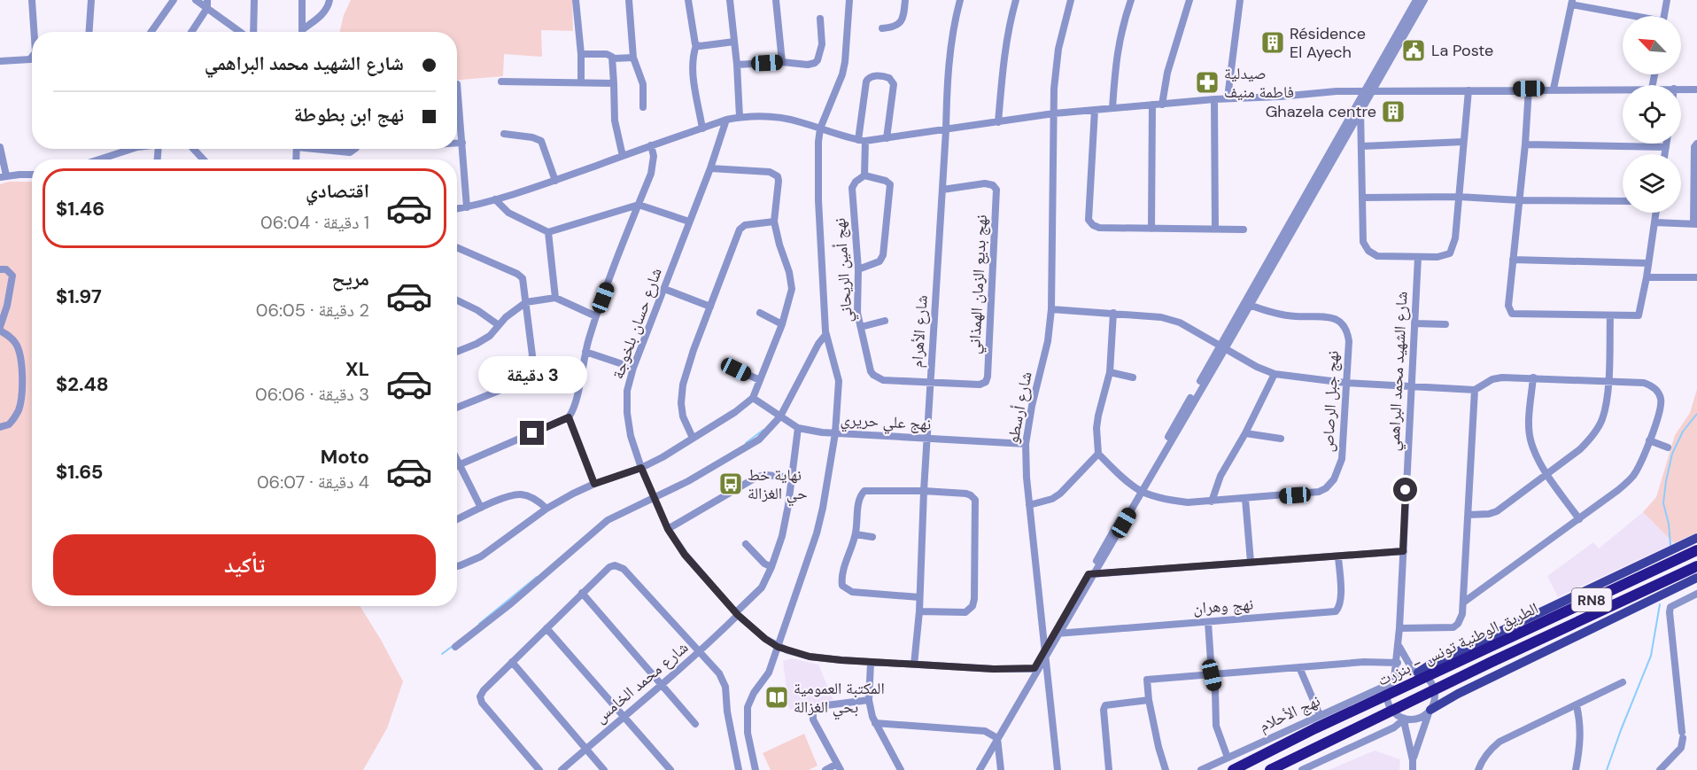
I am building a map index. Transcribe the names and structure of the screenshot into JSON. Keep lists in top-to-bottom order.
{
  "streets": {
    "highway": ["RN8", "الطريق الوطنية تونس - بنزرت"],
    "street": [
      "نهج أمين الريحاني",
      "نهج بديع الزمان الهمذاني",
      "شارع حسان بلخوجة",
      "شارع الأهرام",
      "شارع الشهيد محمد البراهمي",
      "نهج جبل الرصاص",
      "شارع أرسطو",
      "نهج علي حريري",
      "نهج وهران",
      "شارع محمد الخامس",
      "نهج الأحلام"
    ]
  },
  "crossings": [
    ["نهج أمين الريحاني", "نهج بديع الزمان الهمذاني"],
    ["نهج أمين الريحاني", "شارع الأهرام"],
    ["نهج بديع الزمان الهمذاني", "شارع الأهرام"],
    ["شارع حسان بلخوجة", "شارع الأهرام"],
    ["شارع حسان بلخوجة", "شارع محمد الخامس"],
    ["شارع الأهرام", "نهج علي حريري"],
    ["شارع الشهيد محمد البراهمي", "نهج الأحلام"],
    ["شارع أرسطو", "نهج علي حريري"],
    ["نهج علي حريري", "شارع محمد الخامس"]
  ],
  "places": {
    "building": ["Résidence El Ayech", "Ghazela centre"],
    "public building": ["La Poste"],
    "pharmacy": ["صيدلية فاطمة منيف"],
    "bus stop": ["نهاية خط حي الغزالة"],
    "library": ["المكتبة العمومية بحي الغزالة"]
  },
  "north": "top left",
  "page": {
    "banner": ["شارع الشهيد محمد البراهمي", "نهج ابن بطوطة"],
    "list": [
      {
        "name": "اقتصادي",
        "note": "1 دقيقة · 06:04",
        "value": "$1.46"
      },
      {
        "name": "مريح",
        "note": "2 دقيقة · 06:05",
        "value": "$1.97"
      },
      {
        "name": "XL",
        "note": "3 دقيقة · 06:06",
        "value": "$2.48"
      },
      {
        "name": "Moto",
        "note": "4 دقيقة · 06:07",
        "value": "$1.65"
      }
    ],
    "bubble": "3 دقيقة",
    "buttons": "تأكيد"
  }
}
